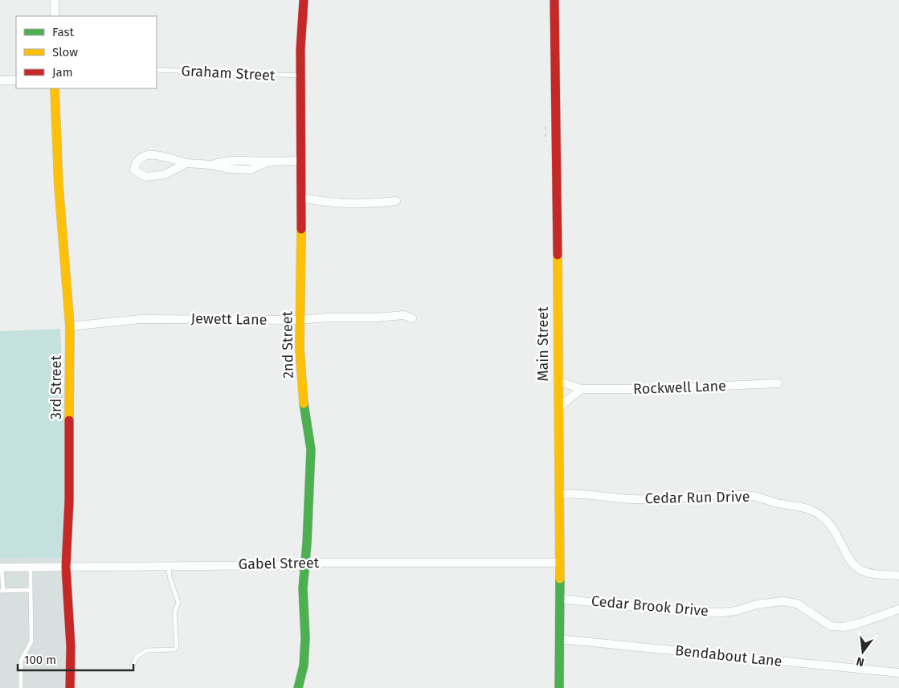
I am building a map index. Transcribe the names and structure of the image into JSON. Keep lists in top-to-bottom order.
{
  "streets": {
    "street": [
      "Jewett Lane",
      "Main Street",
      "2nd Street",
      "3rd Street",
      "Rockwell Lane",
      "Cedar Run Drive",
      "Gabel Street",
      "Cedar Brook Drive",
      "Bendabout Lane"
    ],
    "lane": ["Graham Street"]
  },
  "crossings": [
    ["Graham Street", "2nd Street"],
    ["Jewett Lane", "2nd Street"],
    ["Jewett Lane", "3rd Street"],
    ["Main Street", "Rockwell Lane"],
    ["Main Street", "Cedar Run Drive"],
    ["Main Street", "Gabel Street"],
    ["Main Street", "Cedar Brook Drive"],
    ["Main Street", "Bendabout Lane"],
    ["2nd Street", "Gabel Street"],
    ["3rd Street", "Gabel Street"]
  ],
  "legend": ["Fast", "Slow", "Jam"],
  "scale_bar": "100 m",
  "north": "bottom"
}
